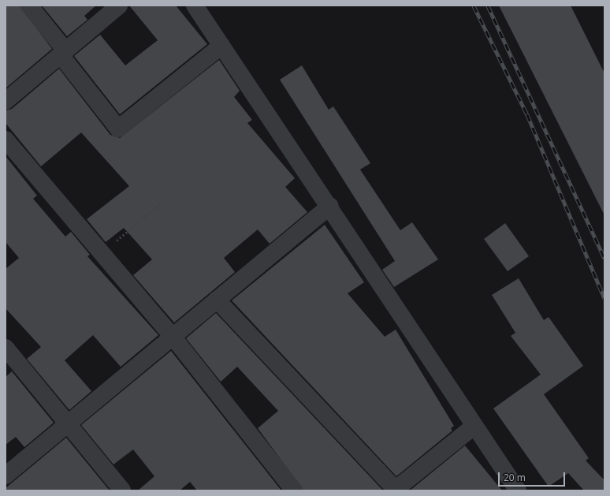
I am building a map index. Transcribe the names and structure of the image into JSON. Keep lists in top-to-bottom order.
{
  "scale_bar": "20 m"
}
